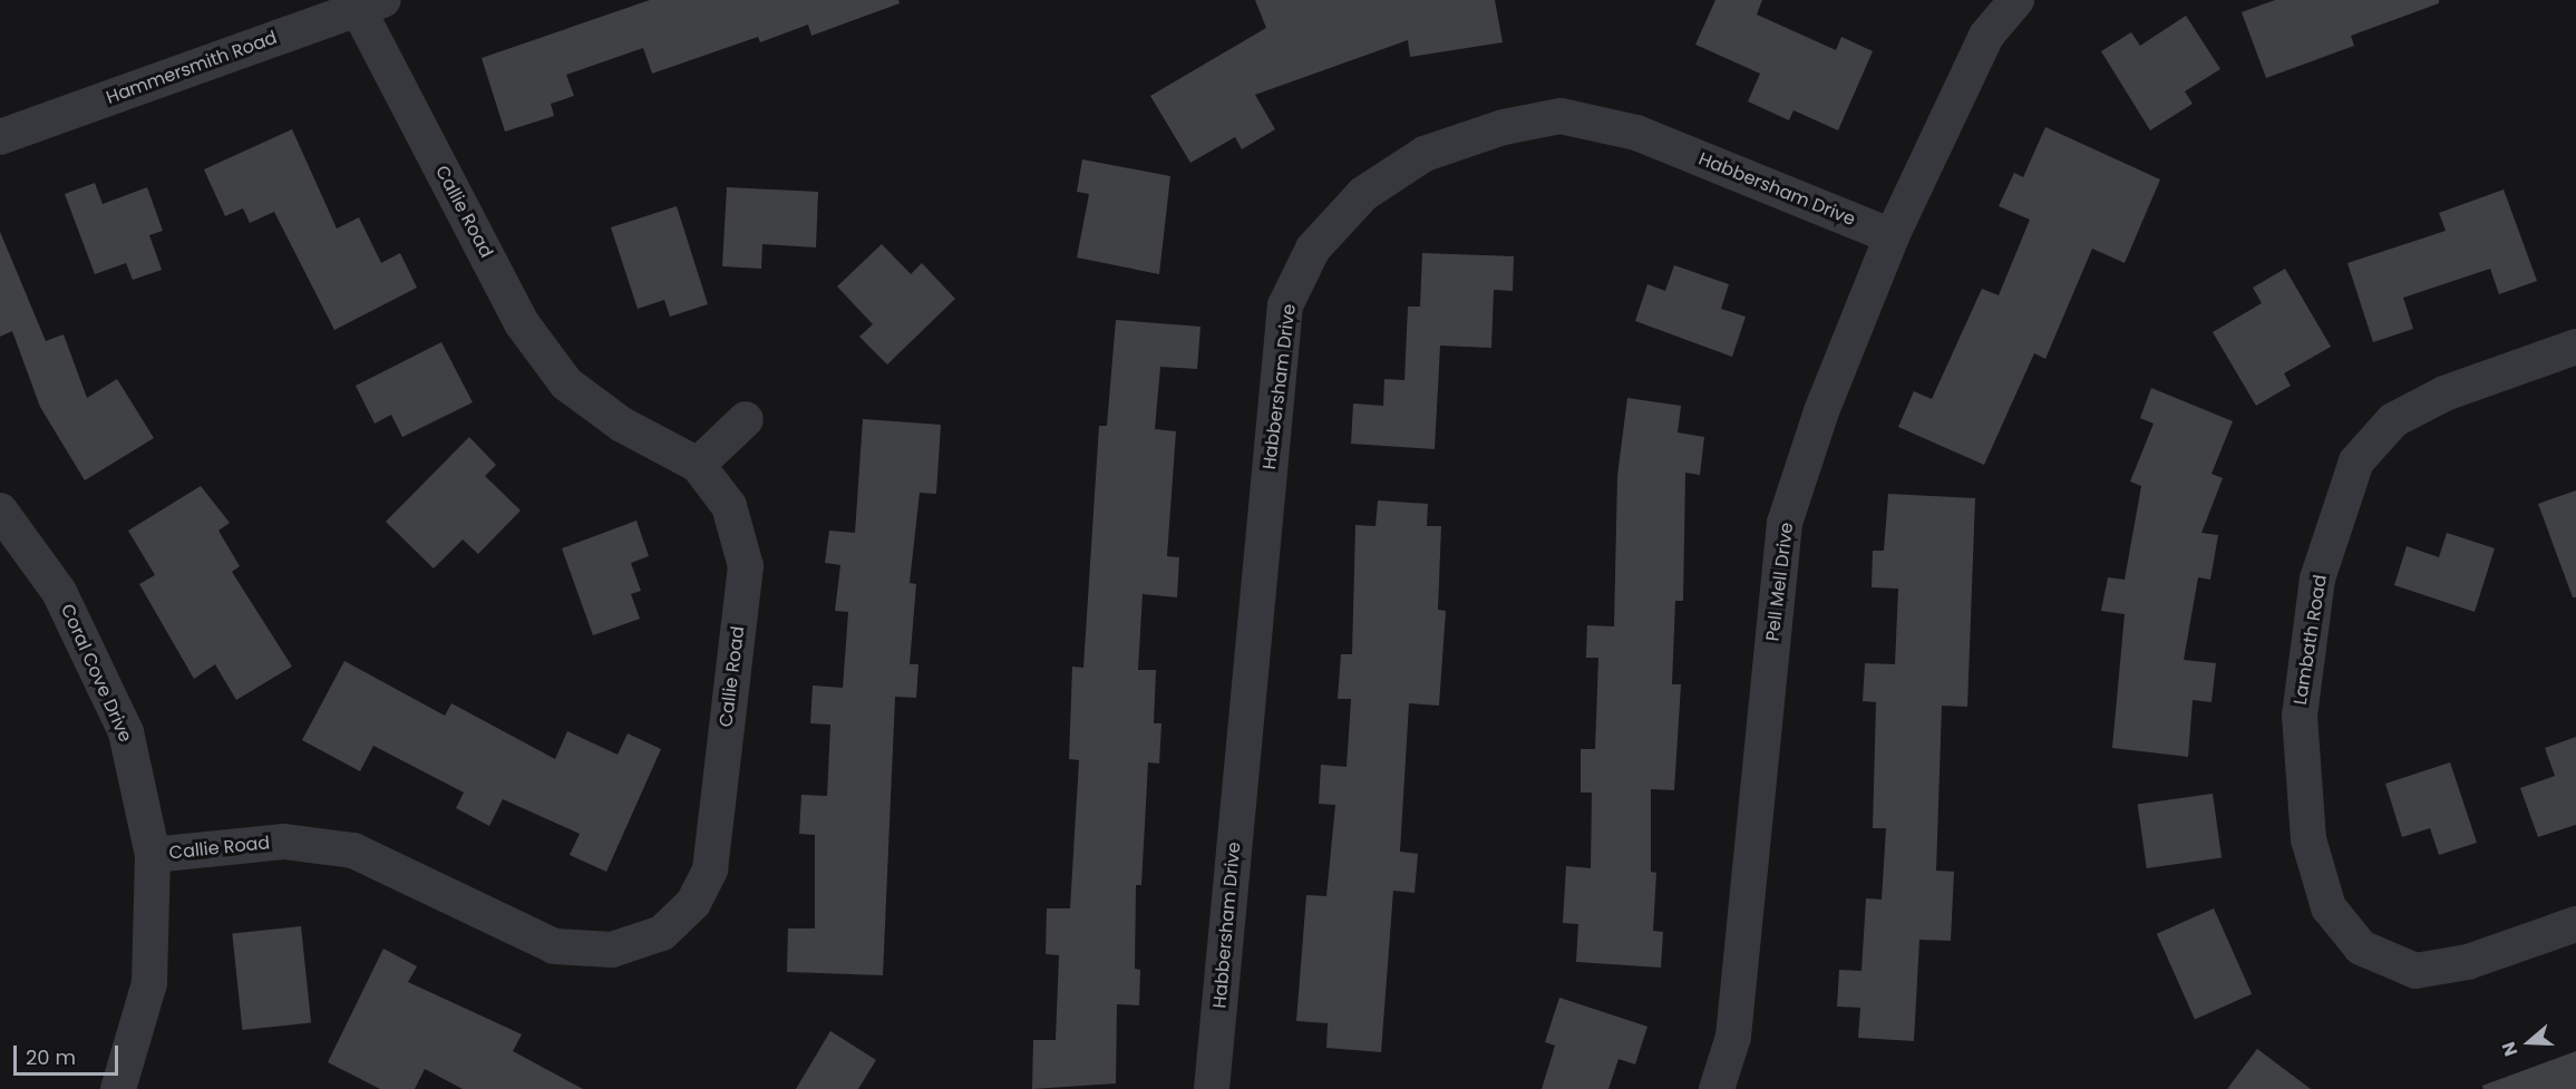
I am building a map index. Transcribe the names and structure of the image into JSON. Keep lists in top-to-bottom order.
{
  "streets": {
    "street": [
      "Hammersmith Road",
      "Habbersham Drive",
      "Callie Road",
      "Pell Mell Drive",
      "Lambath Road",
      "Coral Cove Drive"
    ]
  },
  "crossings": [
    ["Hammersmith Road", "Callie Road"],
    ["Habbersham Drive", "Pell Mell Drive"],
    ["Callie Road", "Coral Cove Drive"]
  ],
  "scale_bar": "20 m",
  "north": "left"
}
